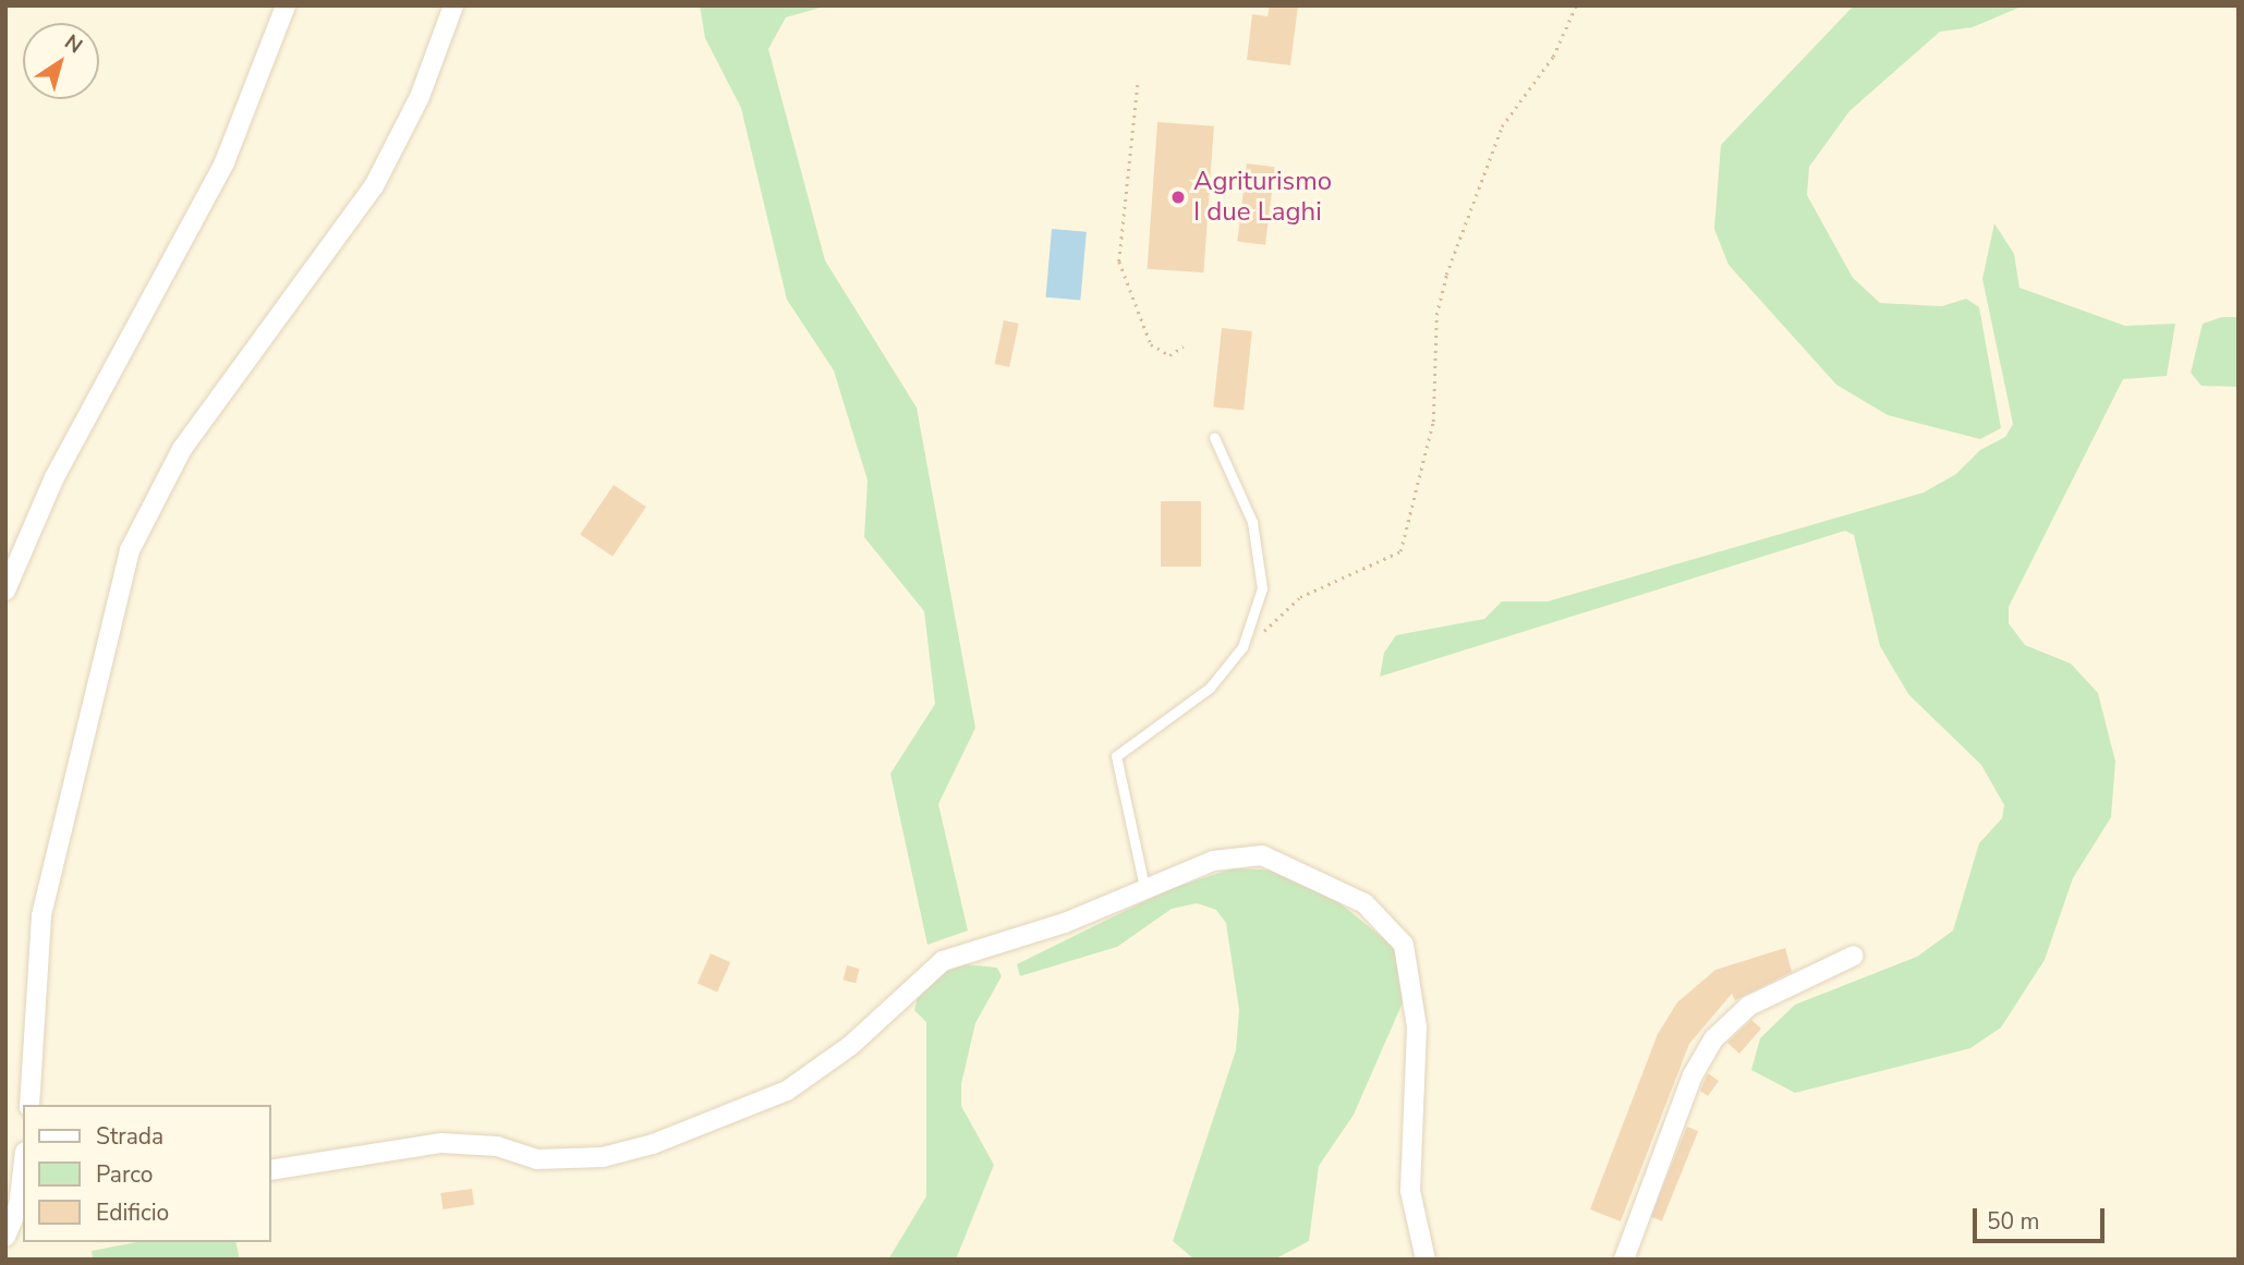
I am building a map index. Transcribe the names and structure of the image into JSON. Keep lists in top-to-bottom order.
{
  "places": ["Agriturismo I due Laghi"],
  "legend": ["Strada", "Parco", "Edificio"],
  "scale_bar": "50 m",
  "north": "top right"
}
